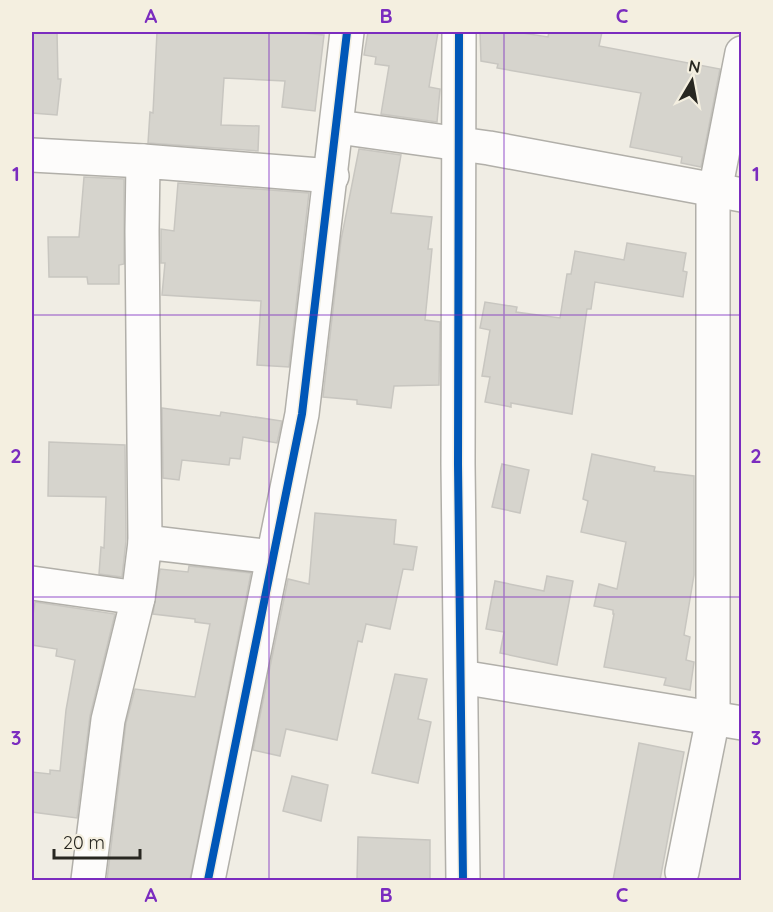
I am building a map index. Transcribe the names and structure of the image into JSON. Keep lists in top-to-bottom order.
{
  "scale_bar": "20 m",
  "north": "top",
  "grid": {
    "columns": ["A", "B", "C"],
    "rows": ["1", "2", "3"]
  }
}
